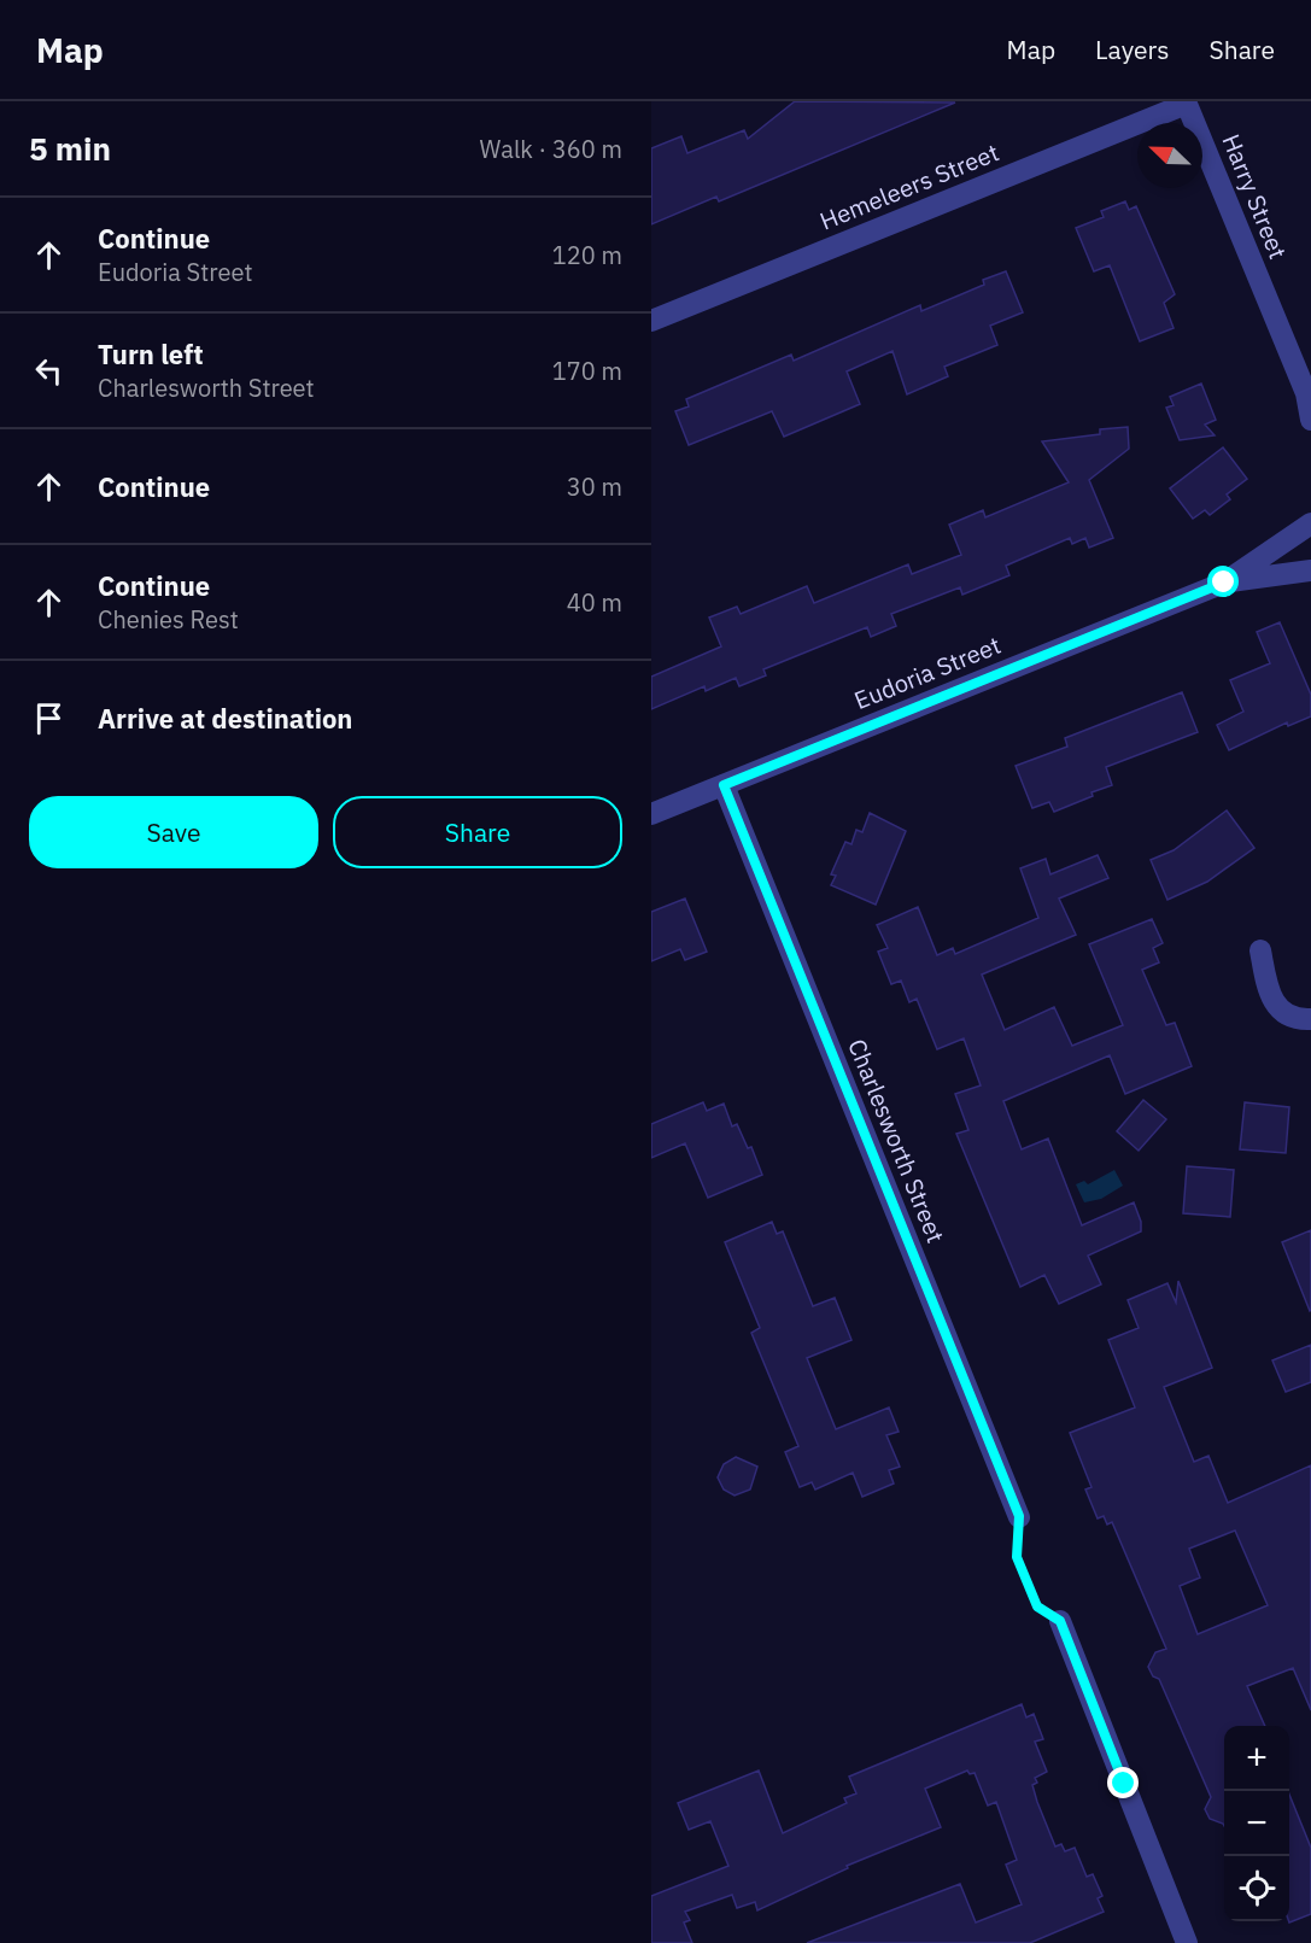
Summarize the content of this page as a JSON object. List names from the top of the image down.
{
  "streets": {
    "street": [
      "Hemeleers Street",
      "Harry Street",
      "Eudoria Street",
      "Charlesworth Street"
    ]
  },
  "crossings": [
    ["Hemeleers Street", "Harry Street"],
    ["Eudoria Street", "Charlesworth Street"]
  ],
  "north": "top left",
  "page": {
    "header": "Map",
    "nav": ["Map", "Layers", "Share"],
    "heading": ["5 min", "Walk · 360 m"],
    "list": [
      ["Continue", "Eudoria Street", "120 m"],
      ["Turn left", "Charlesworth Street", "170 m"],
      ["Continue", "30 m"],
      ["Continue", "Chenies Rest", "40 m"],
      "Arrive at destination"
    ],
    "buttons": ["Save", "Share"],
    "map_buttons": ["+", "−"]
  }
}
